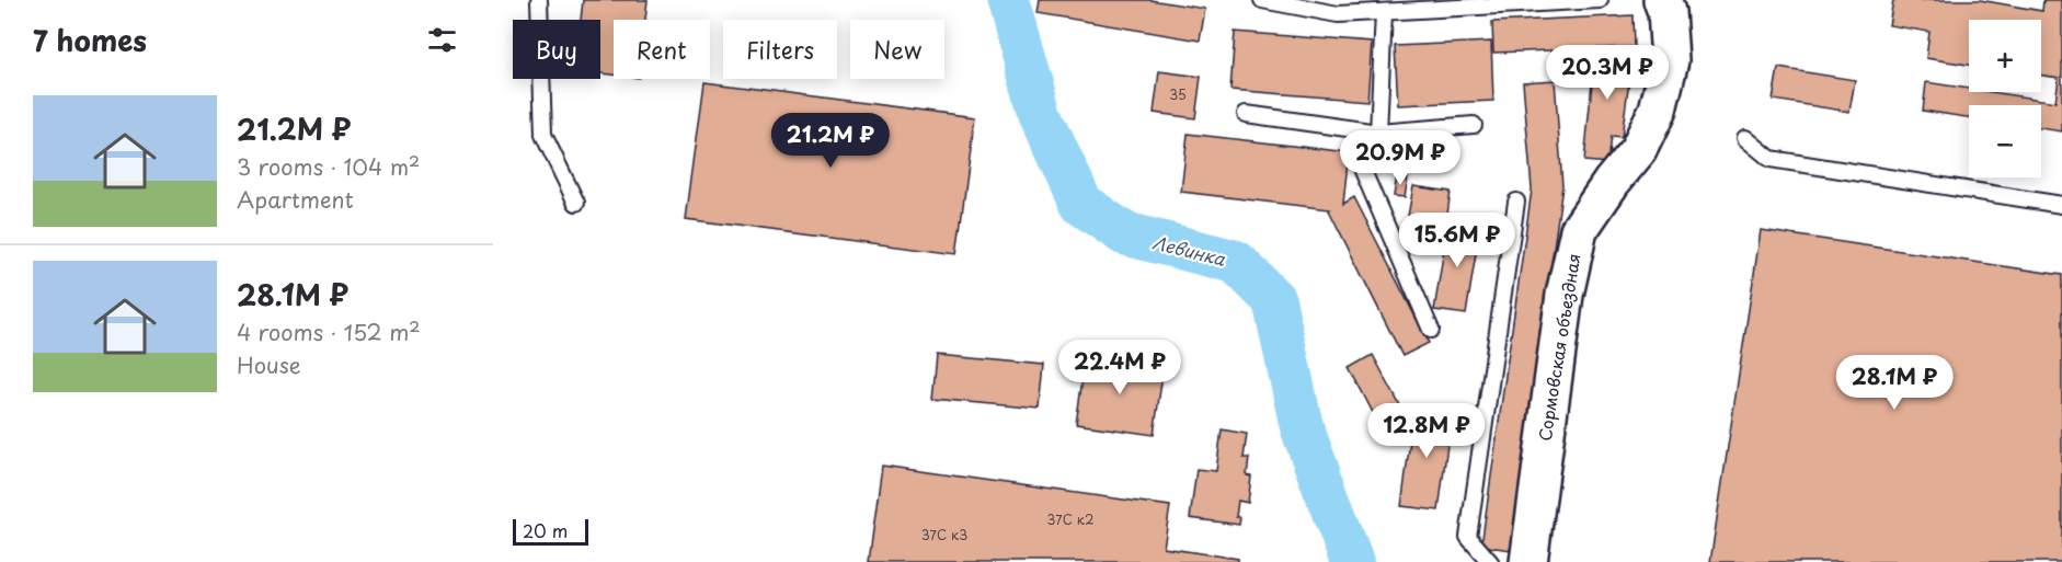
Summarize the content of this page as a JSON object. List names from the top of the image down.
{
  "streets": {
    "street": ["Сормовская объездная"]
  },
  "water": ["Левинка"],
  "house_numbers": ["35", "37С к2", "37С к3"],
  "scale_bar": "20 m",
  "page": {
    "heading": "7 homes",
    "map_buttons": ["+", "−"],
    "chip": [
      "Buy",
      "Rent",
      "Filters",
      "New"
    ],
    "price": [
      "20.3M ₽",
      "21.2M ₽",
      "20.9M ₽",
      "15.6M ₽",
      "22.4M ₽",
      "28.1M ₽",
      "12.8M ₽"
    ],
    "list": [
      {
        "name": "21.2M ₽",
        "note": "3 rooms · 104 m² · Apartment"
      },
      {
        "name": "28.1M ₽",
        "note": "4 rooms · 152 m² · House"
      }
    ],
    "scale": "20 m"
  }
}
